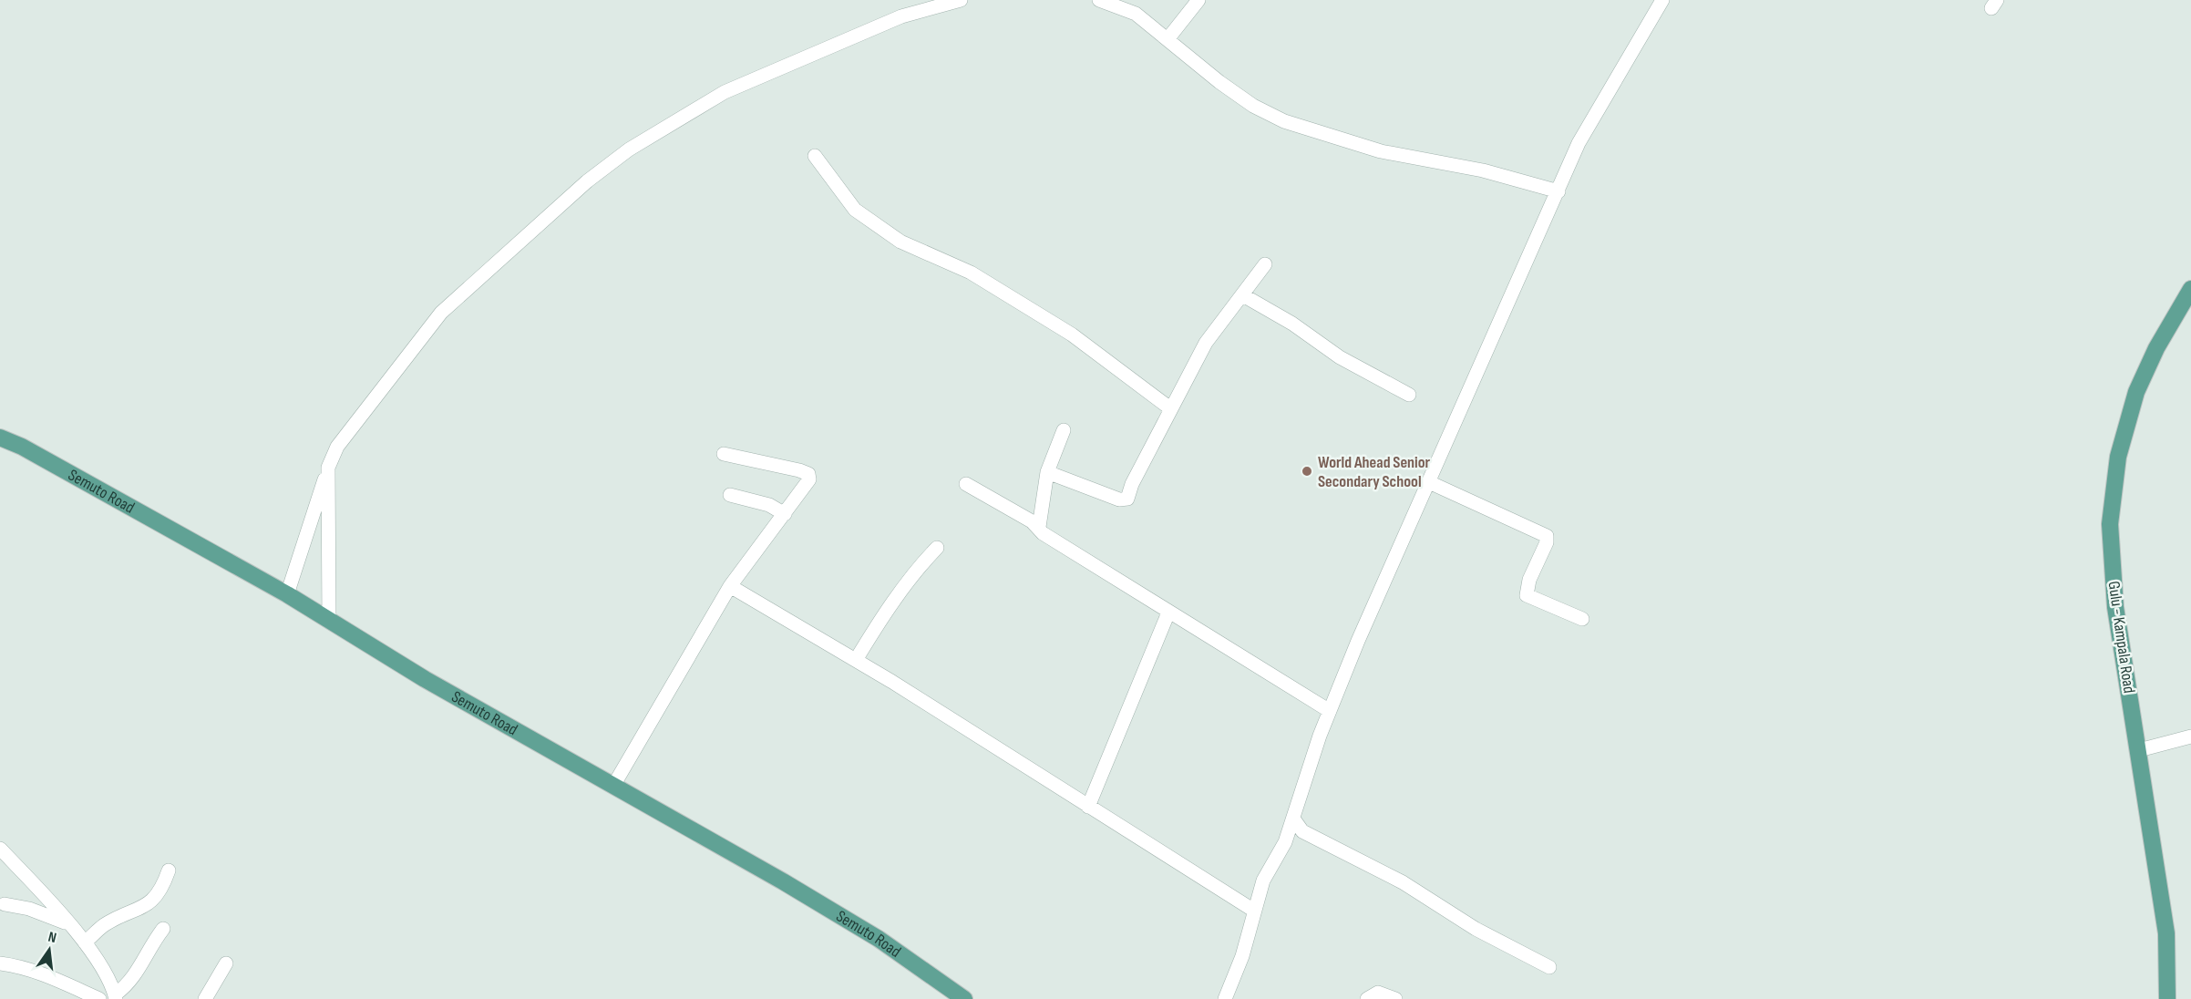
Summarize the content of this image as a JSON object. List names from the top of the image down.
{
  "streets": {
    "main road": ["Semuto Road", "Gulu - Kampala Road"]
  },
  "places": ["World Ahead Senior Secondary School"],
  "north": "top"
}
